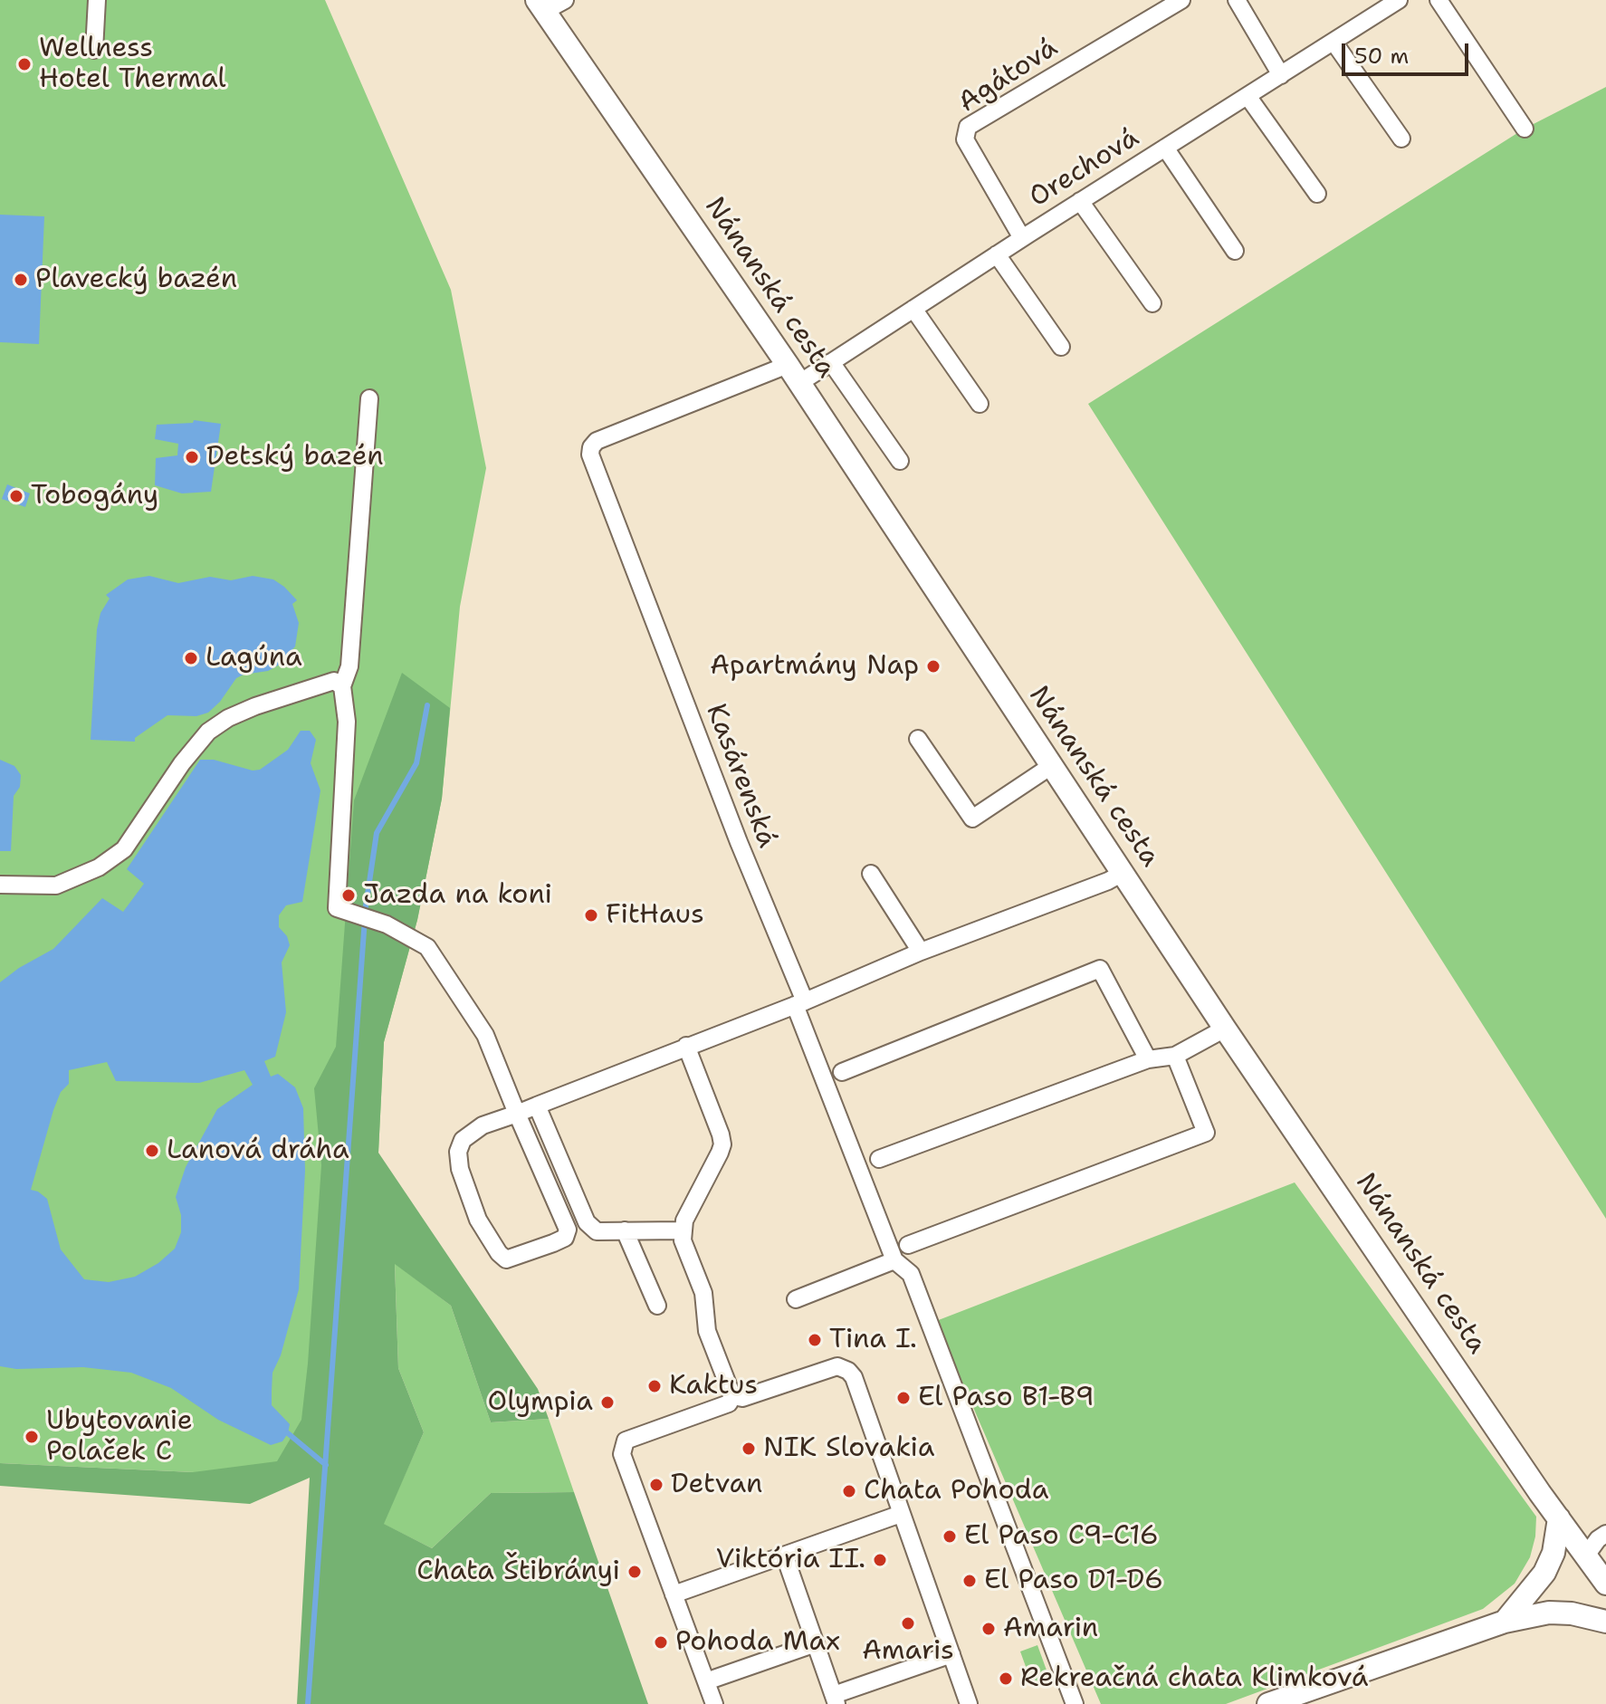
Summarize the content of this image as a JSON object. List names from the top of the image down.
{
  "streets": {
    "main road": ["Nánanská cesta"],
    "street": ["Agátová", "Orechová", "Kasárenská"]
  },
  "crossings": [
    ["Agátová", "Orechová"],
    ["Orechová", "Nánanská cesta"],
    ["Orechová", "Kasárenská"],
    ["Nánanská cesta", "Kasárenská"]
  ],
  "places": [
    "Wellness Hotel Thermal",
    "Plavecký bazén",
    "Detský bazén",
    "Tobogány",
    "Lagúna",
    "Apartmány Nap",
    "Jazda na koni",
    "FitHaus",
    "Lanová dráha",
    "Tina I.",
    "Kaktus",
    "El Paso B1-B9",
    "Olympia",
    "Ubytovanie Polaček C",
    "NIK Slovakia",
    "Detvan",
    "Chata Pohoda",
    "El Paso C9-C16",
    "Viktória II.",
    "Chata Štibrányi",
    "El Paso D1-D6",
    "Amaris",
    "Amarin",
    "Pohoda Max",
    "Rekreačná chata Klimková"
  ],
  "scale_bar": "50 m"
}
